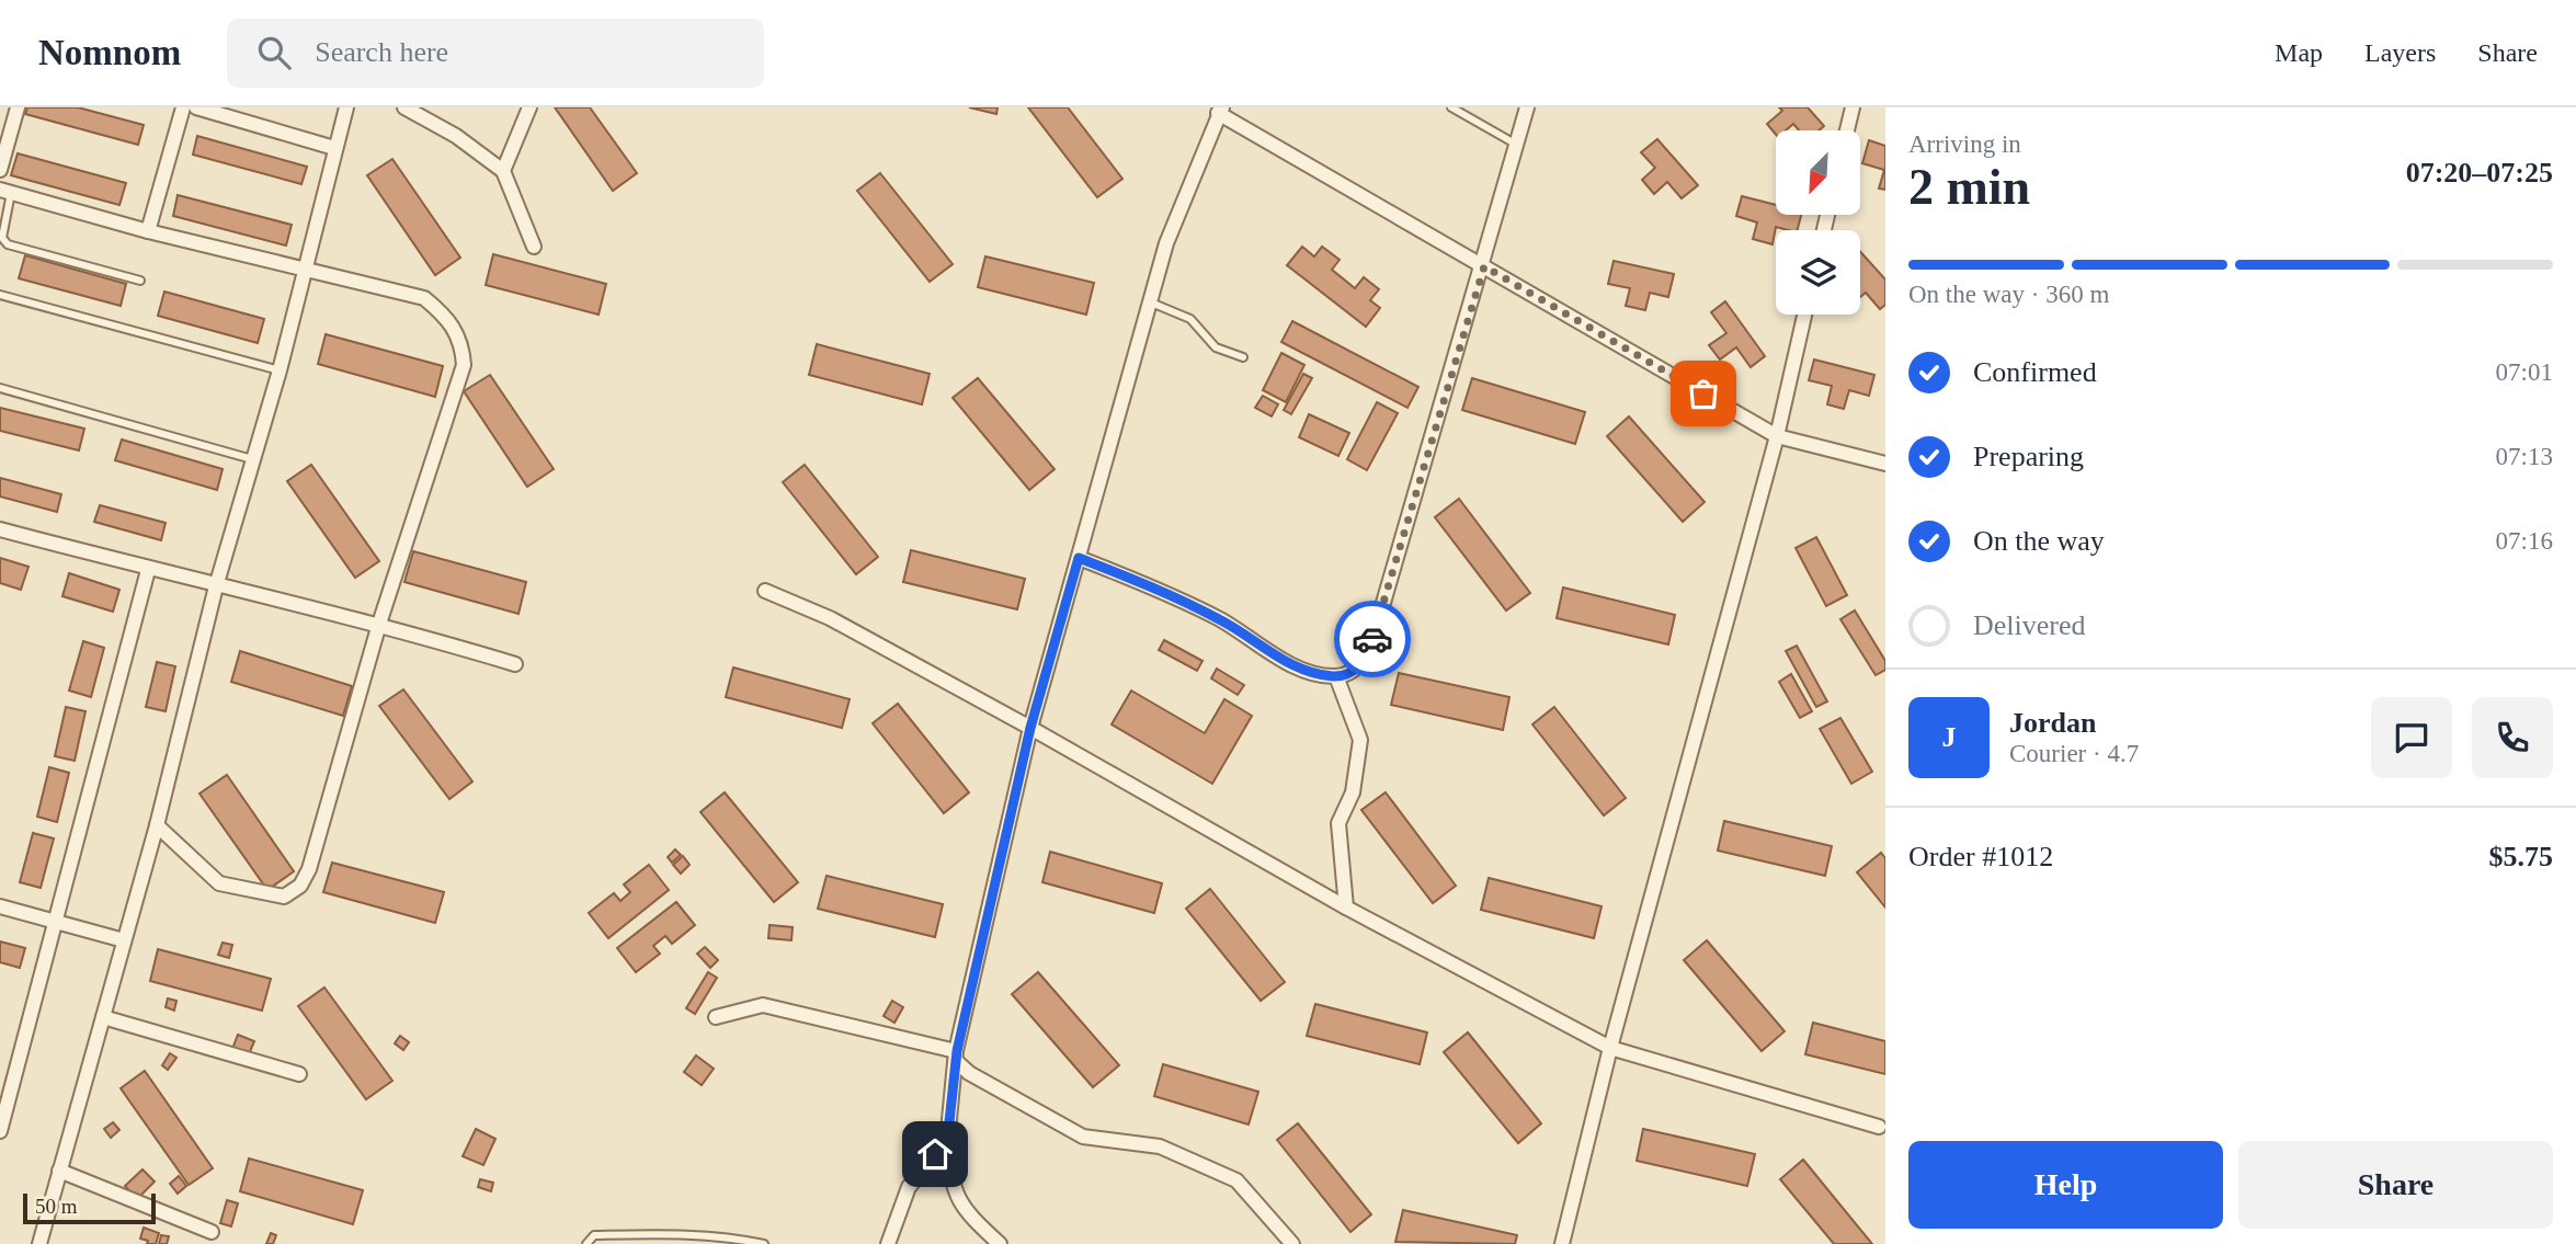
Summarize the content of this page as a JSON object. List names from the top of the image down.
{
  "scale_bar": "50 m",
  "north": "bottom left",
  "page": {
    "header": "Nomnom",
    "search": "Search here",
    "nav": ["Map", "Layers", "Share"],
    "heading": ["2 min", "Arriving in", "07:20–07:25"],
    "panel": [
      "Jordan",
      "Courier · 4.7",
      "Order #1012",
      "$5.75"
    ],
    "bar": "On the way · 360 m",
    "list": [
      ["Confirmed", "07:01"],
      ["Preparing", "07:13"],
      ["On the way", "07:16"],
      "Delivered"
    ],
    "round": "J",
    "buttons": ["Help", "Share"],
    "scale": "50 m"
  }
}
